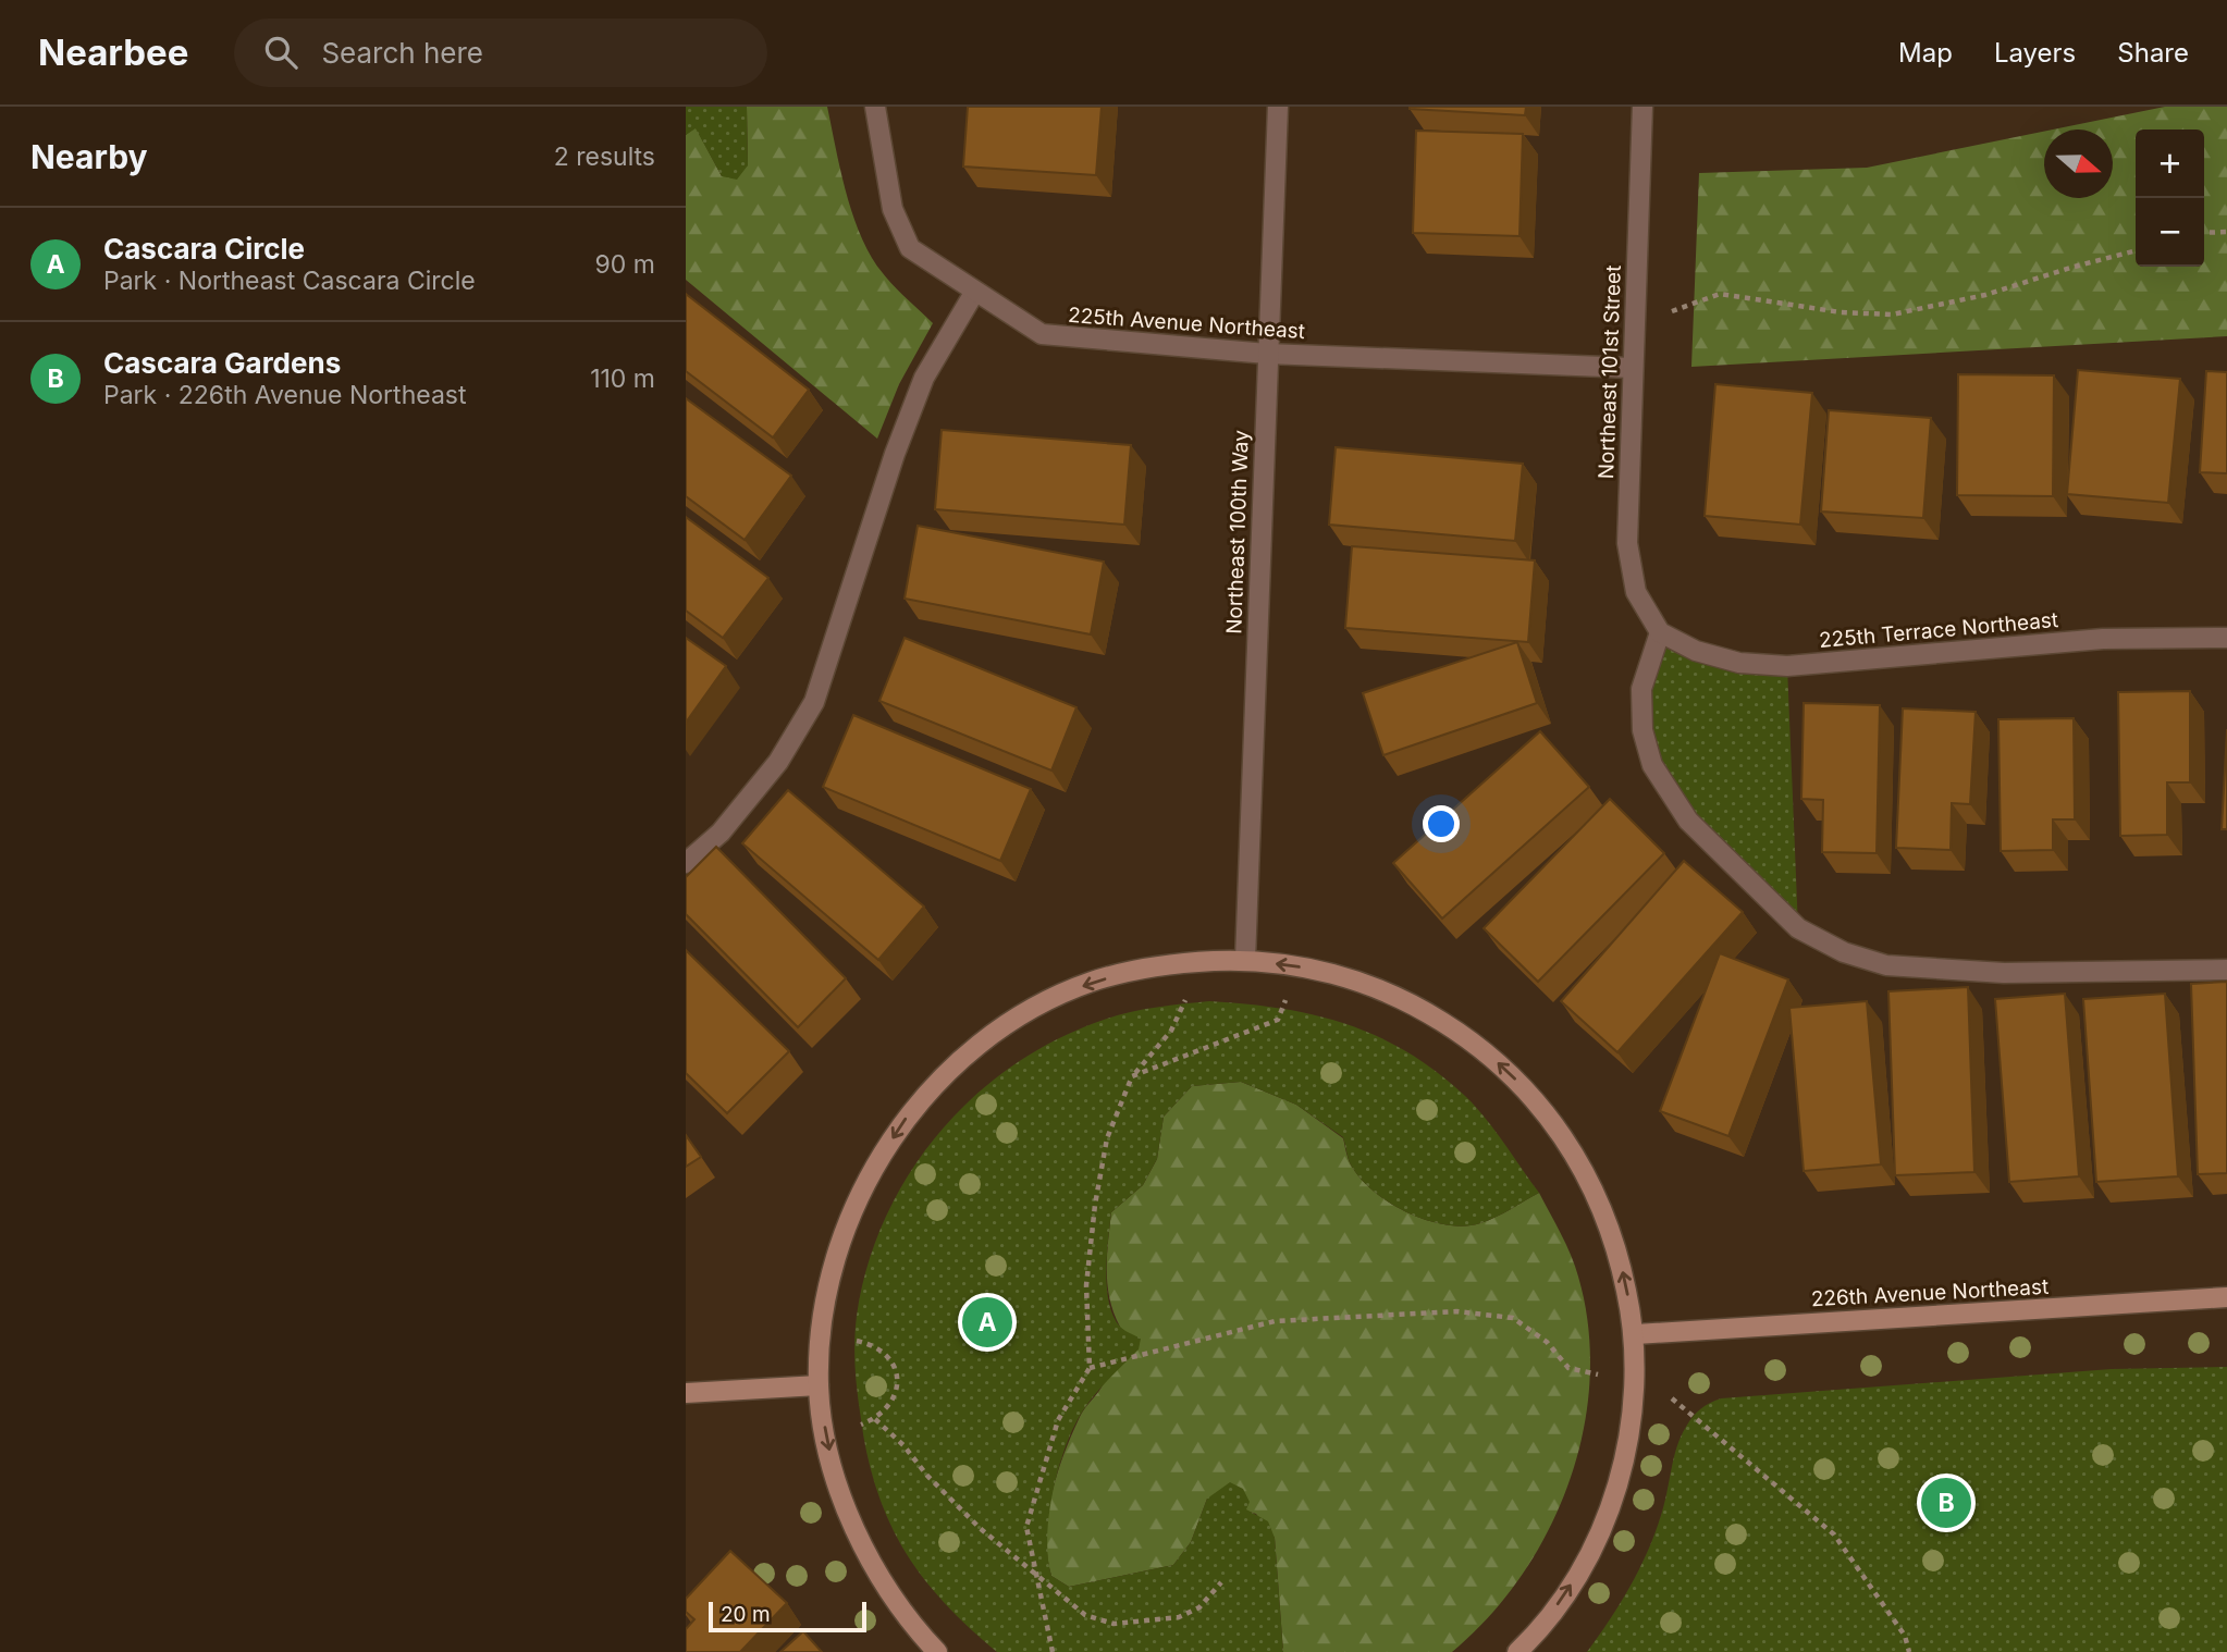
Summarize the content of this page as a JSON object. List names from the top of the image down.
{
  "streets": {
    "street": [
      "225th Avenue Northeast",
      "Northeast 101st Street",
      "Northeast 100th Way",
      "225th Terrace Northeast",
      "226th Avenue Northeast"
    ]
  },
  "crossings": [
    ["225th Avenue Northeast", "Northeast 101st Street"],
    ["225th Avenue Northeast", "Northeast 100th Way"],
    ["Northeast 101st Street", "225th Terrace Northeast"]
  ],
  "scale_bar": "20 m",
  "north": "right",
  "page": {
    "header": "Nearbee",
    "search": "Search here",
    "nav": ["Map", "Layers", "Share"],
    "heading": ["Nearby", "2 results"],
    "map_buttons": ["+", "−"],
    "list": [
      {
        "mark": "A",
        "name": "Cascara Circle",
        "note": "Park · Northeast Cascara Circle",
        "value": "90 m"
      },
      {
        "mark": "B",
        "name": "Cascara Gardens",
        "note": "Park · 226th Avenue Northeast",
        "value": "110 m"
      }
    ],
    "pins": ["A", "B"],
    "scale": "20 m"
  }
}
